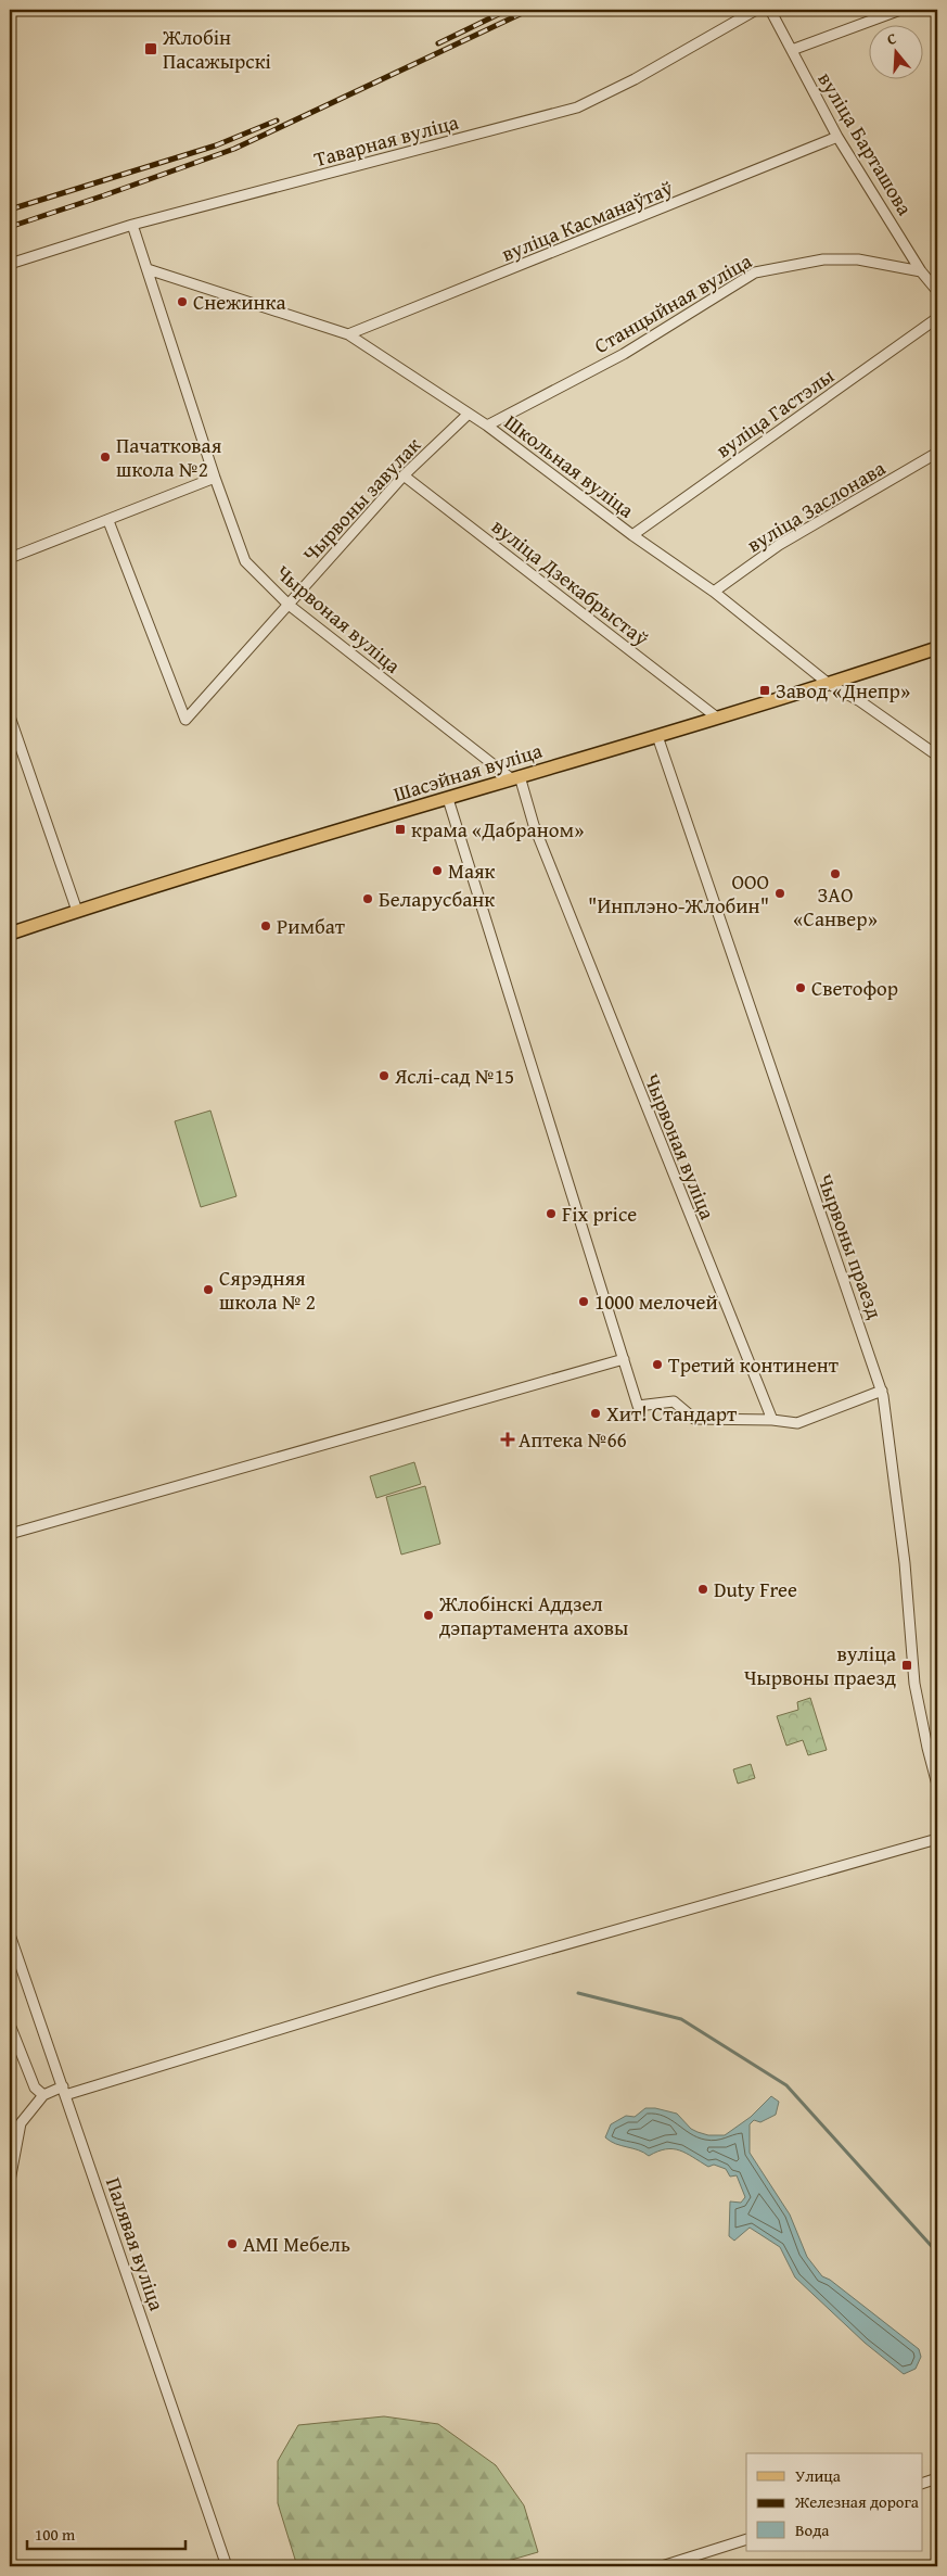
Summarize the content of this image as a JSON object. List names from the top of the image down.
{
  "streets": {
    "main road": ["Шасэйная вуліца"],
    "street": [
      "Таварная вуліца",
      "вуліца Барташова",
      "вуліца Касманаўтаў",
      "Станцыйная вуліца",
      "вуліца Гастэлы",
      "Школьная вуліца",
      "Чырвоны завулак",
      "вуліца Заслонава",
      "вуліца Дзекабрыстаў",
      "Чырвоная вуліца",
      "Чырвоны праезд",
      "Палявая вуліца"
    ]
  },
  "crossings": [
    ["Таварная вуліца", "Чырвоная вуліца"],
    ["вуліца Барташова", "вуліца Касманаўтаў"],
    ["вуліца Барташова", "Станцыйная вуліца"],
    ["вуліца Касманаўтаў", "Школьная вуліца"],
    ["Станцыйная вуліца", "Школьная вуліца"],
    ["вуліца Гастэлы", "Школьная вуліца"],
    ["Школьная вуліца", "Чырвоны завулак"],
    ["Школьная вуліца", "вуліца Заслонава"],
    ["Школьная вуліца", "Чырвоная вуліца"],
    ["Школьная вуліца", "Шасэйная вуліца"],
    ["Чырвоны завулак", "вуліца Дзекабрыстаў"],
    ["Чырвоны завулак", "Чырвоная вуліца"],
    ["вуліца Дзекабрыстаў", "Шасэйная вуліца"],
    ["Чырвоная вуліца", "Шасэйная вуліца"],
    ["Шасэйная вуліца", "Чырвоны праезд"]
  ],
  "places": {
    "transit": [
      "Жлобін Пасажырскі",
      "Завод «Днепр»",
      "крама «Дабраном»",
      "вуліца Чырвоны праезд"
    ],
    "other": [
      "Снежинка",
      "Пачатковая школа №2",
      "Маяк",
      "ЗАО «Санвер»",
      "ООО \"Инплэно-Жлобин\"",
      "Беларусбанк",
      "Римбат",
      "Светофор",
      "Яслі-сад №15",
      "Fix price",
      "Сярэдняя школа № 2",
      "1000 мелочей",
      "Третий континент",
      "Хит! Стандарт",
      "Duty Free",
      "Жлобінскі Аддзел дэпартамента аховы",
      "AMI Мебель"
    ],
    "health": ["Аптека №66"]
  },
  "legend": ["Улица", "Железная дорога", "Вода"],
  "scale_bar": "100 m",
  "north": "top"
}
